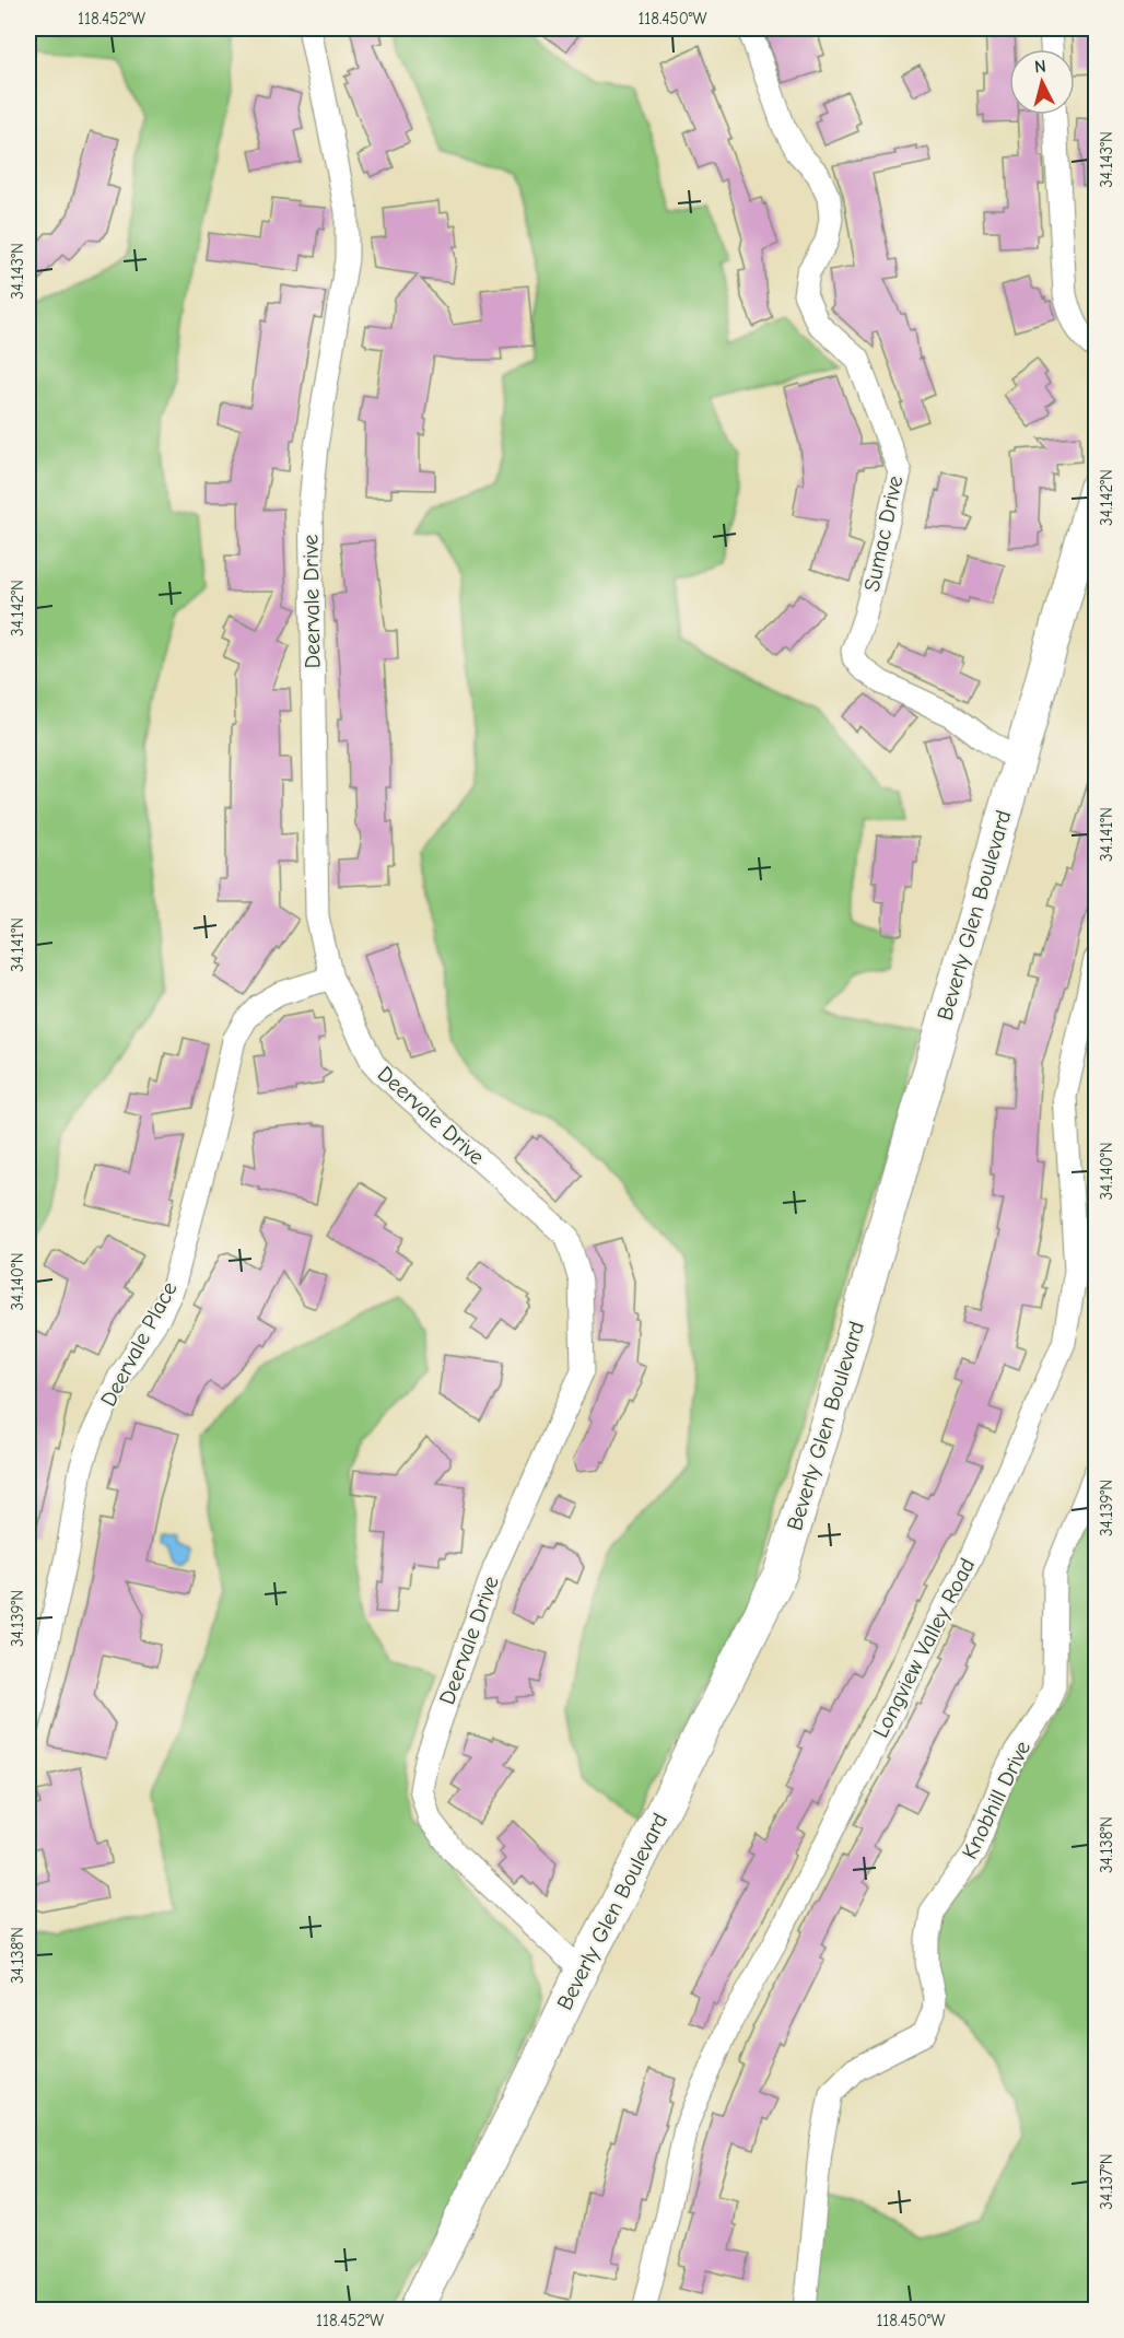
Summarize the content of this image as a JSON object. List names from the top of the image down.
{
  "streets": {
    "main road": ["Beverly Glen Boulevard"],
    "street": [
      "Sumac Drive",
      "Deervale Drive",
      "Deervale Place",
      "Longview Valley Road",
      "Knobhill Drive"
    ]
  },
  "crossings": [
    ["Sumac Drive", "Beverly Glen Boulevard"],
    ["Deervale Drive", "Beverly Glen Boulevard"],
    ["Deervale Drive", "Deervale Place"]
  ],
  "north": "top",
  "coordinates": [
    "118.452°W",
    "118.450°W",
    "34.143°N",
    "34.142°N",
    "34.141°N",
    "34.140°N",
    "34.139°N",
    "34.138°N",
    "34.137°N"
  ]
}
